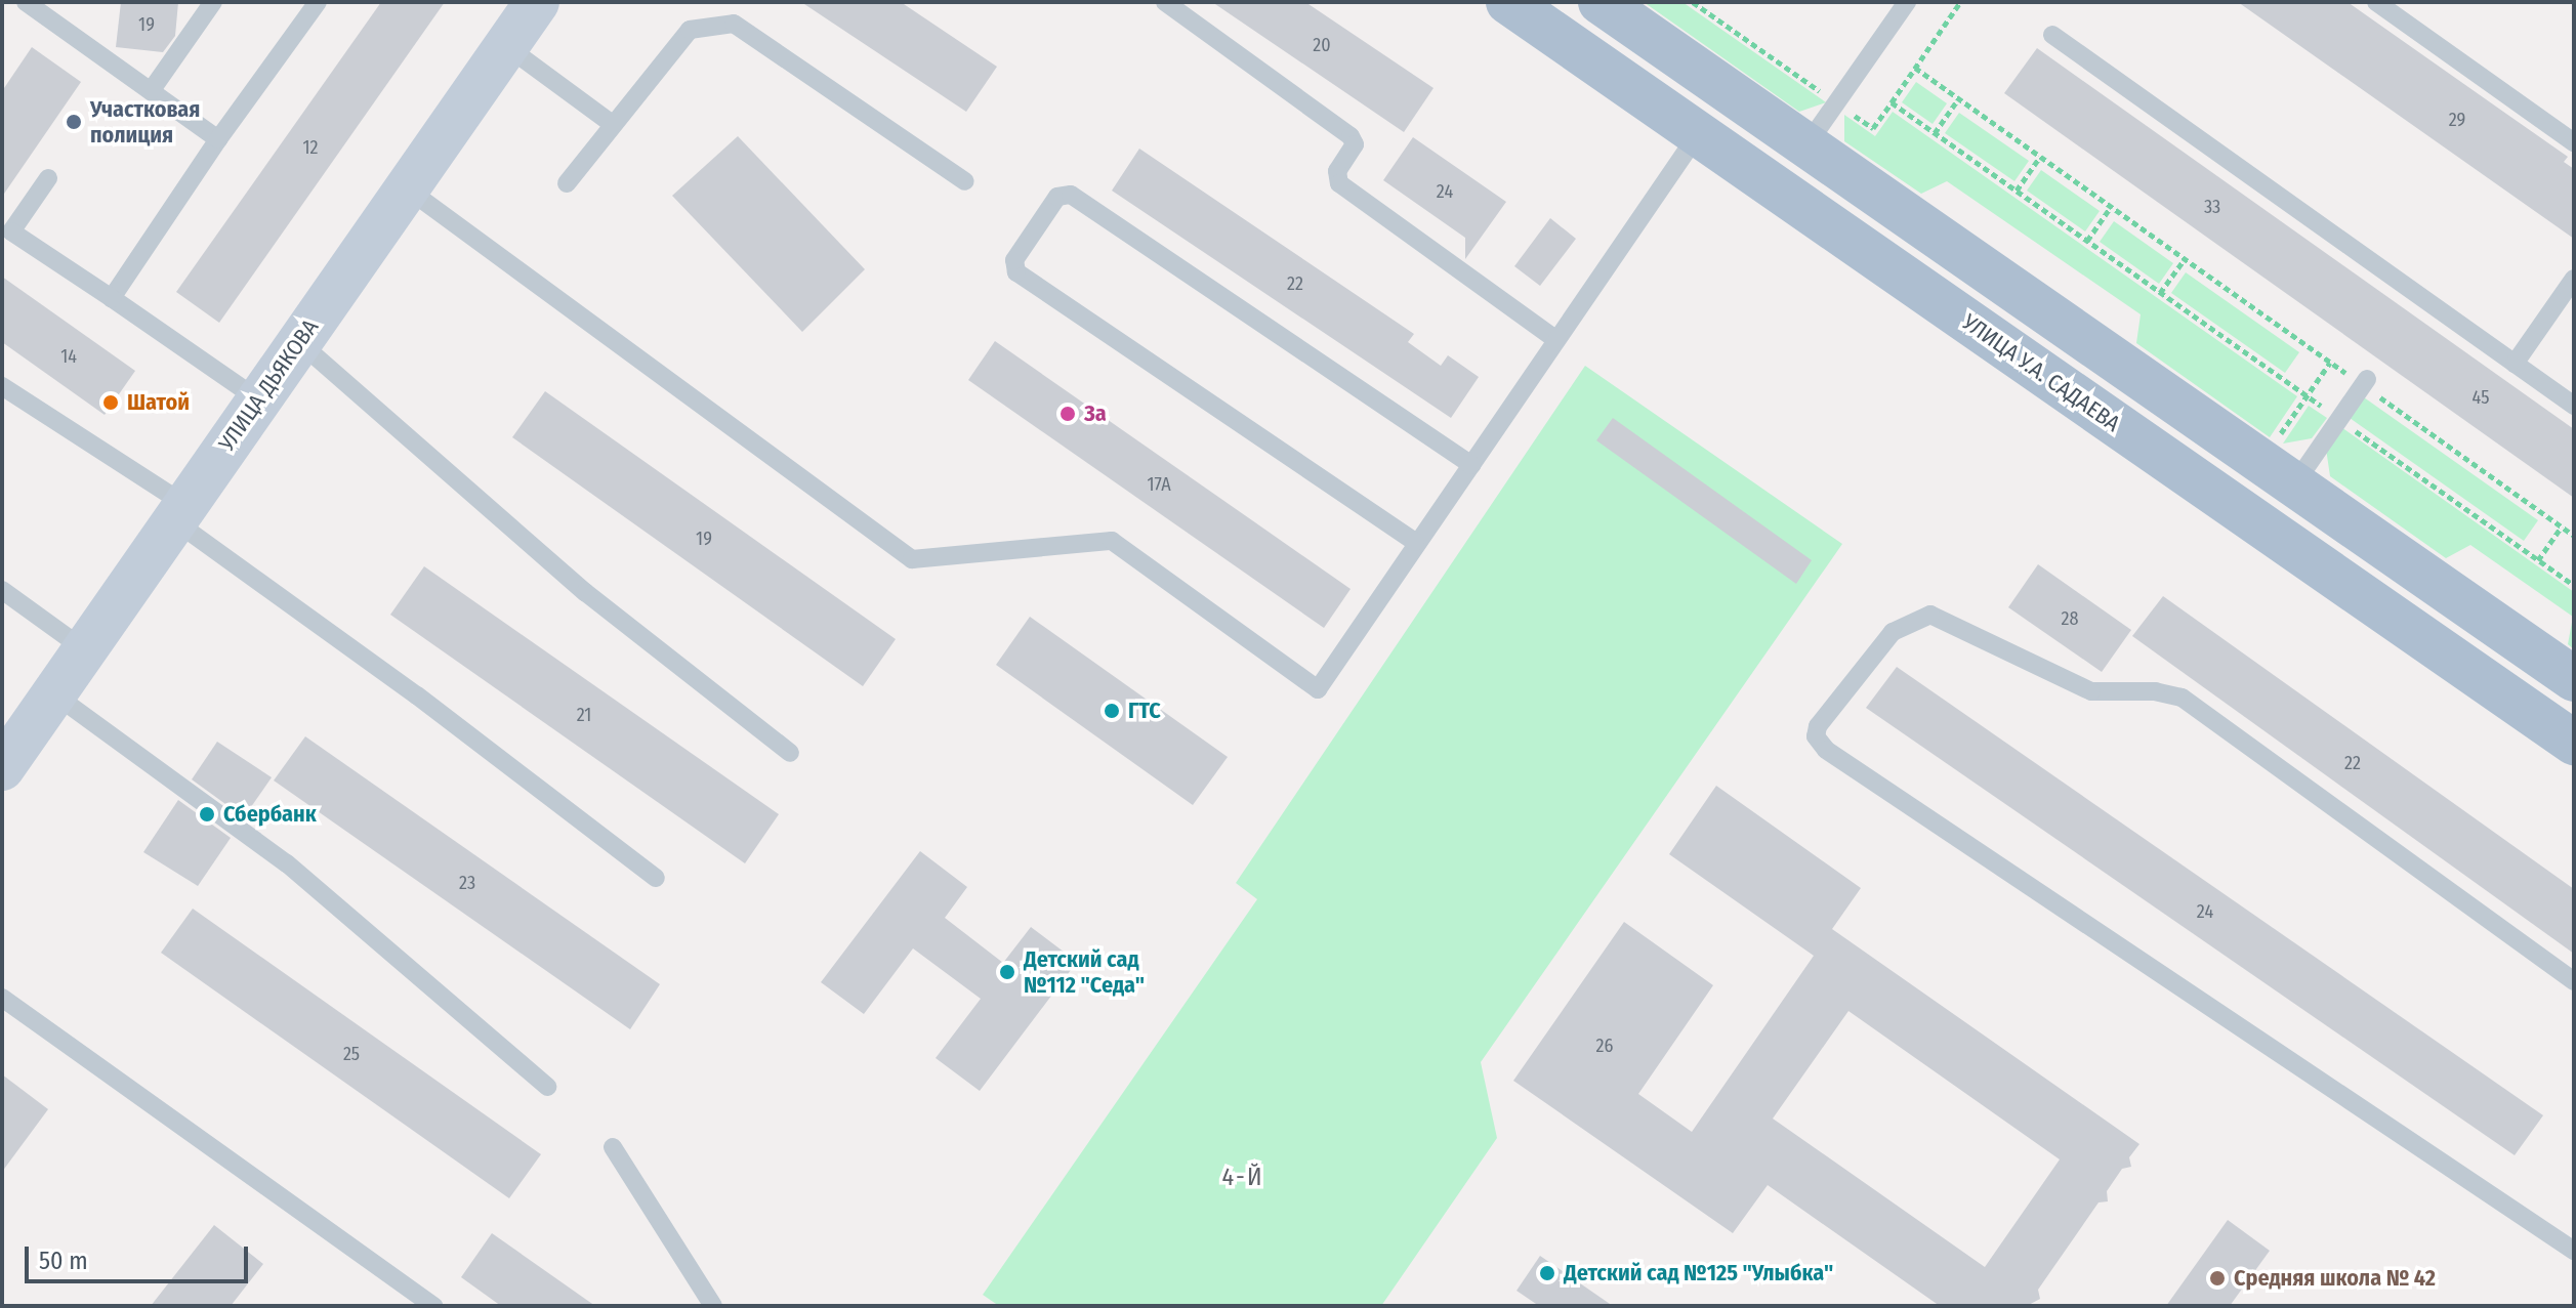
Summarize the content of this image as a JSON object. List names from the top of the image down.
{
  "streets": {
    "main road": ["УЛИЦА У.А. САДАЕВА"],
    "street": ["УЛИЦА ДЬЯКОВА"]
  },
  "districts": ["4-Й"],
  "places": [
    "Участковая полиция",
    "Шатой",
    "За",
    "ГТС",
    "Сбербанк",
    "Детский сад №112 \"Седа\"",
    "Детский сад №125 \"Улыбка\"",
    "Средняя школа № 42"
  ],
  "house_numbers": [
    "19",
    "20",
    "29",
    "12",
    "24",
    "33",
    "22",
    "14",
    "45",
    "17А",
    "19",
    "28",
    "21",
    "22",
    "23",
    "24",
    "26",
    "25"
  ],
  "scale_bar": "50 m"
}
